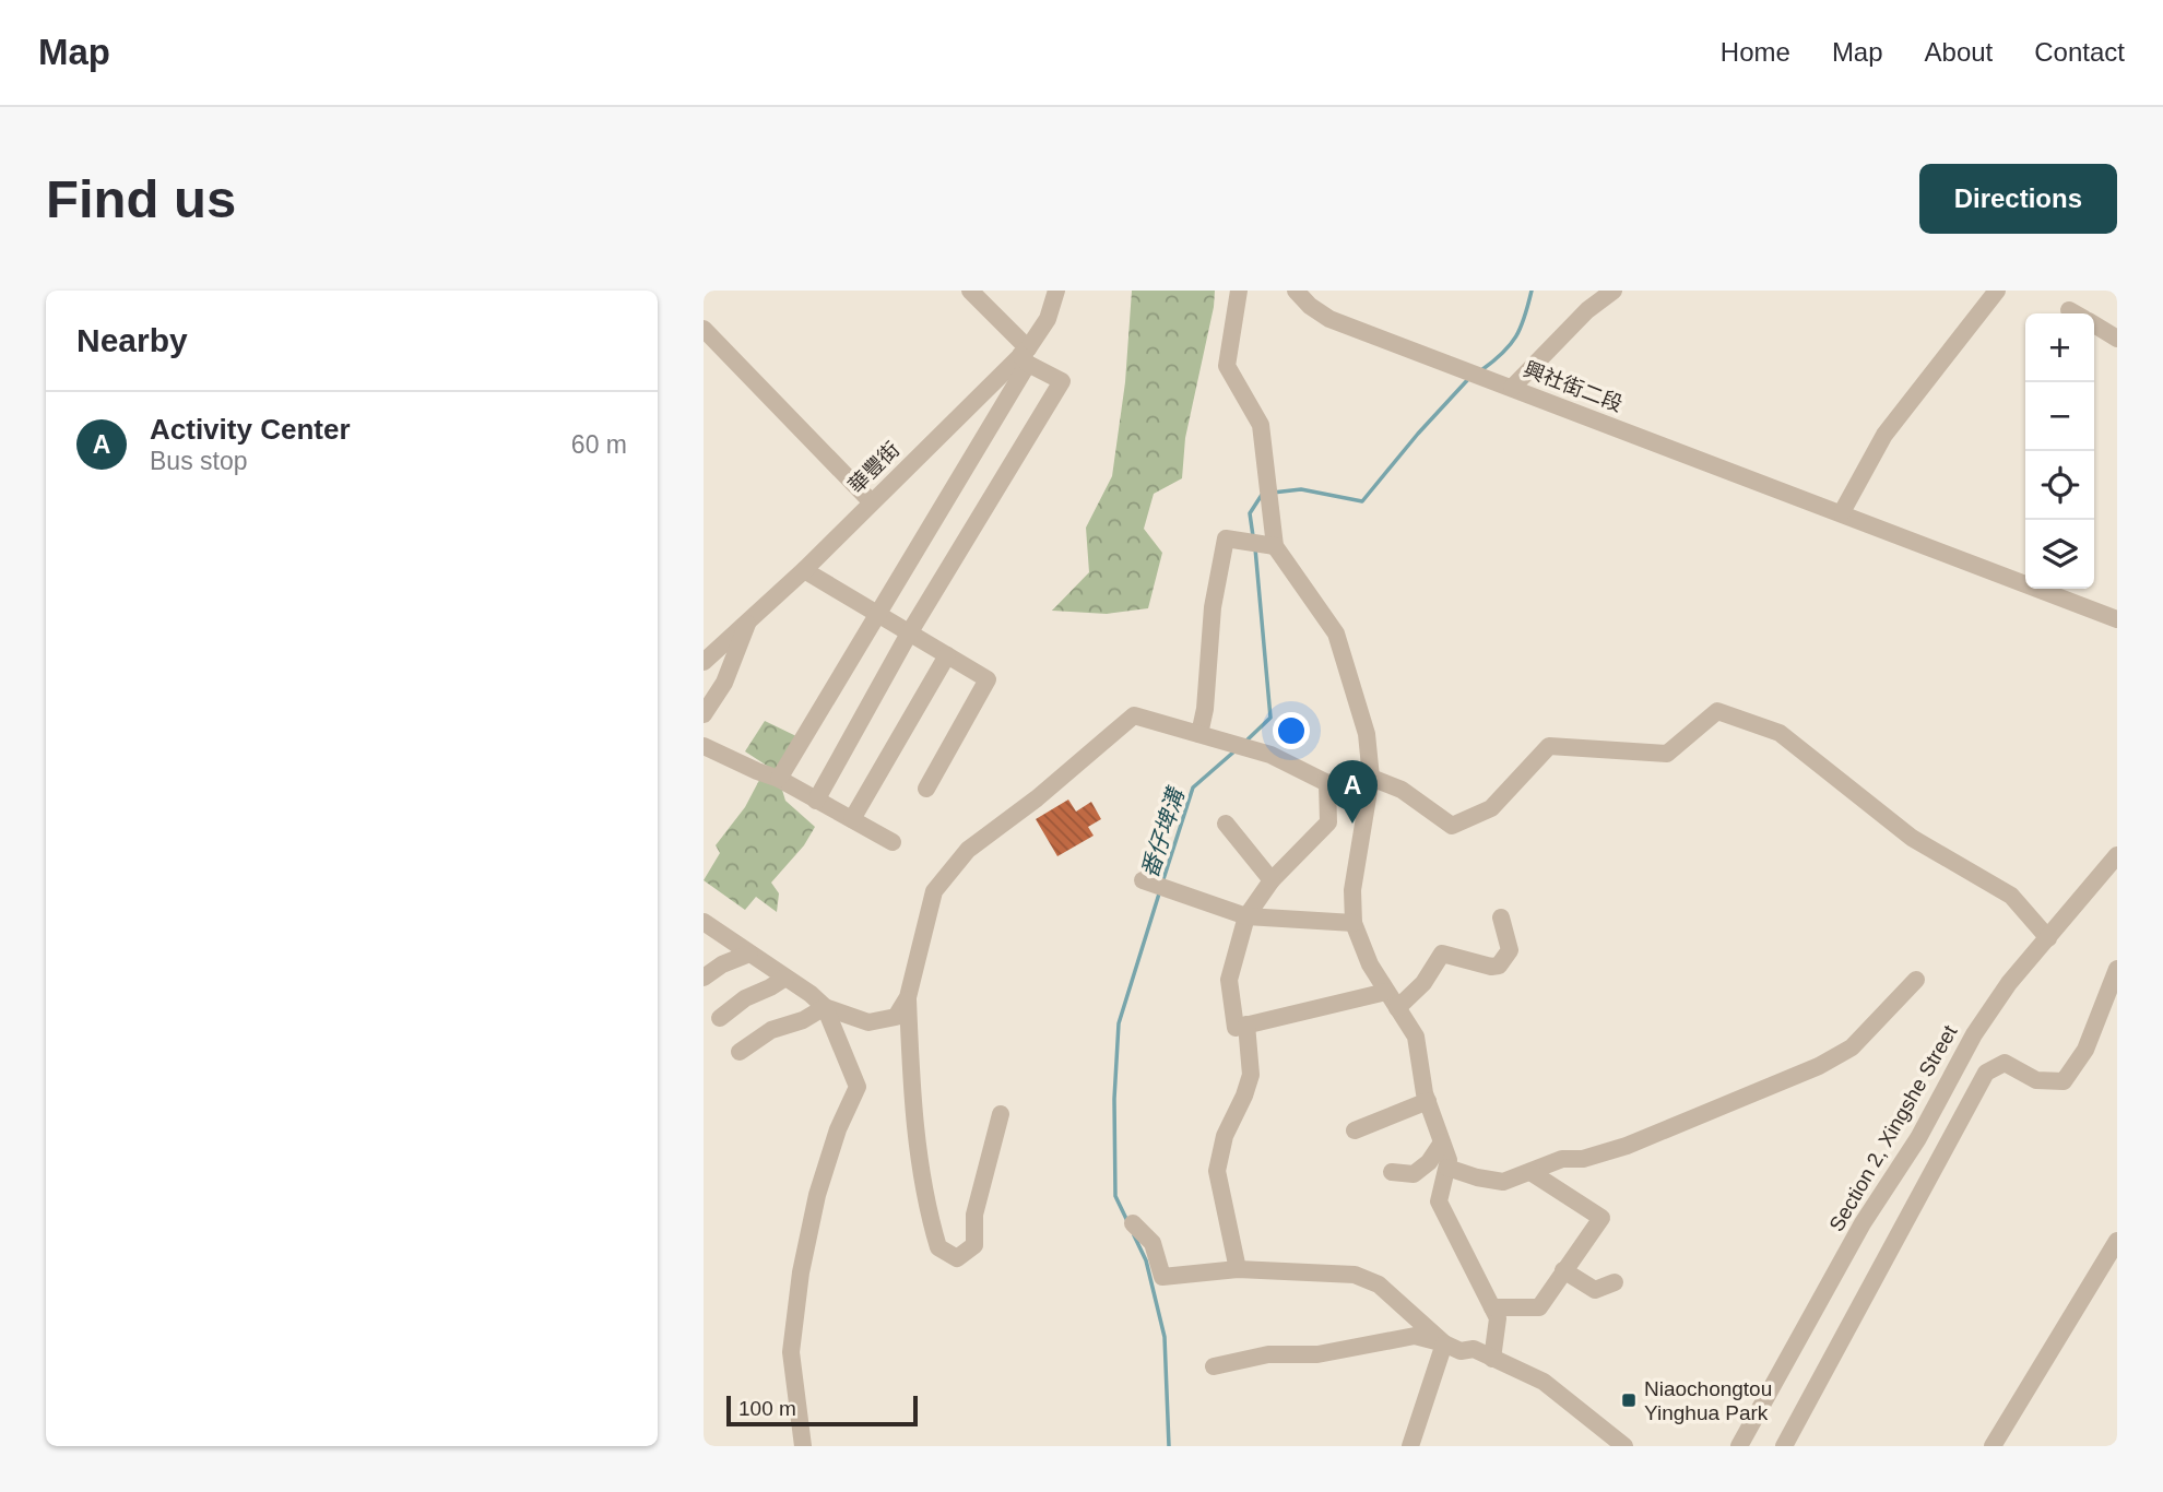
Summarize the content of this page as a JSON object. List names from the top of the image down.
{
  "streets": {
    "street": ["興社街二段", "華豐街", "Section 2, Xingshe Street"]
  },
  "water": ["番仔埤溝"],
  "places": {
    "transit": ["Niaochongtou Yinghua Park"]
  },
  "scale_bar": "100 m",
  "page": {
    "header": "Map",
    "nav": [
      "Home",
      "Map",
      "About",
      "Contact"
    ],
    "buttons": "Directions",
    "title": "Find us",
    "heading": "Nearby",
    "map_buttons": ["+", "−"],
    "list": [
      {
        "mark": "A",
        "name": "Activity Center",
        "note": "Bus stop",
        "value": "60 m"
      }
    ],
    "pins": "A",
    "scale": "100 m"
  }
}
